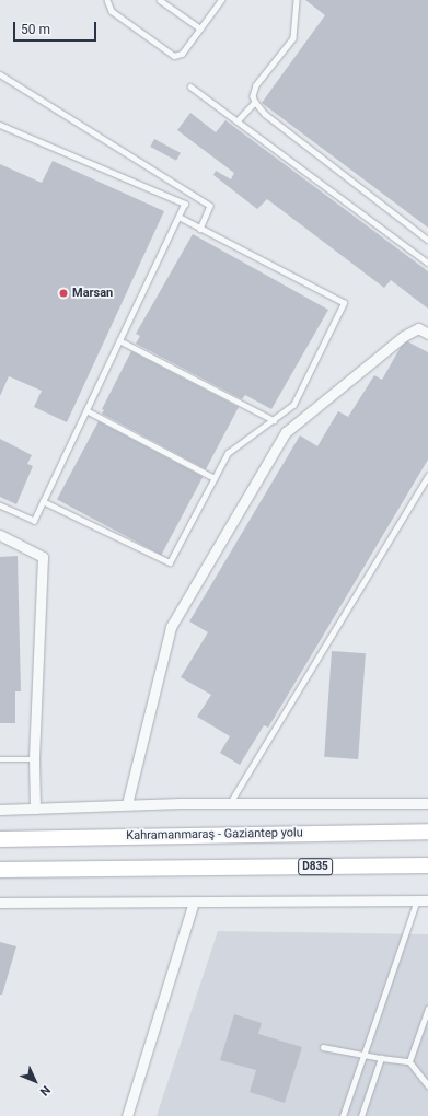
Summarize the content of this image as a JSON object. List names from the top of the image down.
{
  "streets": {
    "highway": ["Kahramanmaraş - Gaziantep yolu", "D835"]
  },
  "places": ["Marsan"],
  "scale_bar": "50 m",
  "north": "bottom right"
}
